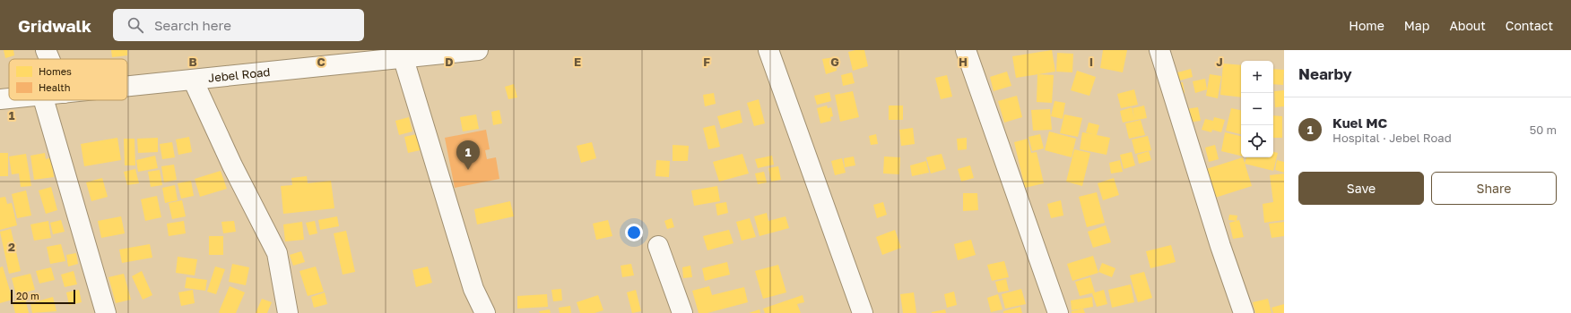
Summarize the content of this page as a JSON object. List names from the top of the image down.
{
  "streets": {
    "street": ["Jebel Road"]
  },
  "legend": ["Homes", "Health"],
  "scale_bar": "20 m",
  "page": {
    "header": "Gridwalk",
    "search": "Search here",
    "nav": [
      "Home",
      "Map",
      "About",
      "Contact"
    ],
    "heading": "Nearby",
    "map_buttons": ["+", "−"],
    "list": [
      {
        "mark": "1",
        "name": "Kuel MC",
        "note": "Hospital · Jebel Road",
        "value": "50 m"
      }
    ],
    "pins": "1",
    "buttons": ["Save", "Share"],
    "scale": "20 m"
  },
  "grid": {
    "columns": [
      "B",
      "C",
      "D",
      "E",
      "F",
      "G",
      "H",
      "I",
      "J"
    ],
    "rows": ["1", "2"]
  }
}
